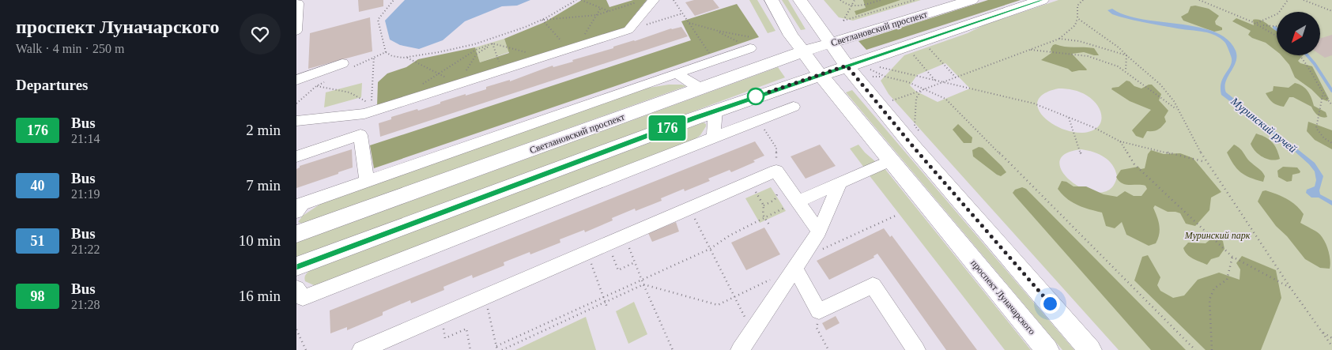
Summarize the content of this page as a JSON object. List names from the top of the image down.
{
  "streets": {
    "main road": ["Светлановский проспект", "проспект Луначарского"]
  },
  "crossings": [
    ["Светлановский проспект", "проспект Луначарского"]
  ],
  "water": ["Муринский ручей"],
  "parks": ["Муринский парк"],
  "lines": ["bus line 176"],
  "north": "bottom left",
  "page": {
    "heading": [
      ["проспект Луначарского", "Walk · 4 min · 250 m"],
      "Departures"
    ],
    "on_map": "176",
    "list": [
      {
        "mark": "176",
        "name": "Bus",
        "note": "21:14",
        "value": "2 min"
      },
      {
        "mark": "40",
        "name": "Bus",
        "note": "21:19",
        "value": "7 min"
      },
      {
        "mark": "51",
        "name": "Bus",
        "note": "21:22",
        "value": "10 min"
      },
      {
        "mark": "98",
        "name": "Bus",
        "note": "21:28",
        "value": "16 min"
      }
    ]
  }
}
